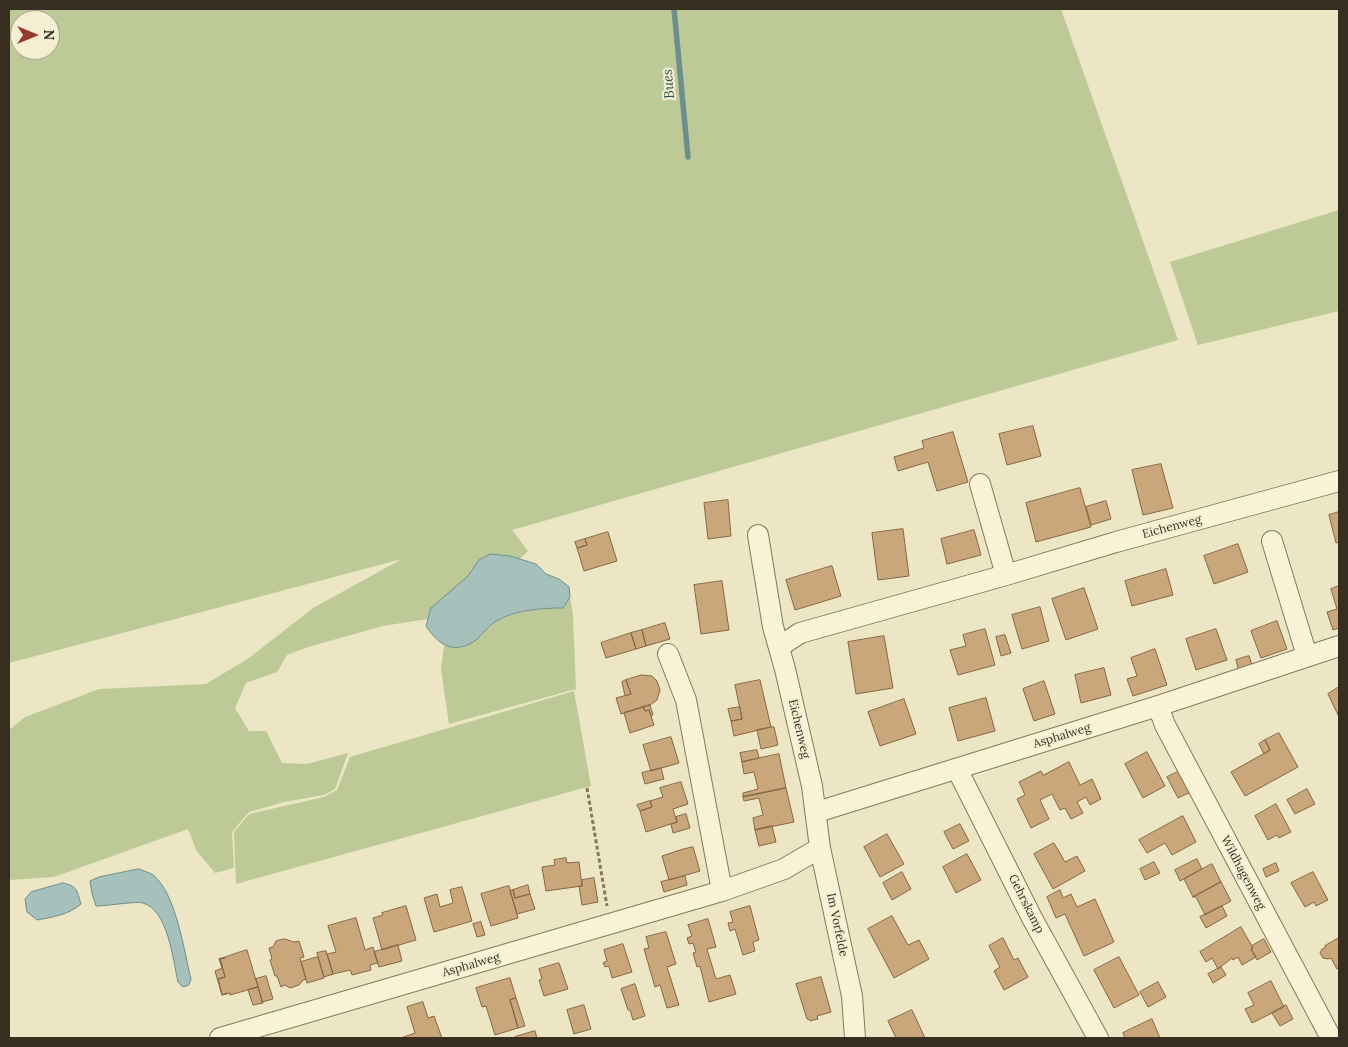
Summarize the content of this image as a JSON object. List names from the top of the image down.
{
  "streets": {
    "street": [
      "Eichenweg",
      "Asphalweg",
      "Wildhagenweg",
      "Gehrskamp",
      "Im Vorfelde"
    ]
  },
  "crossings": [
    ["Eichenweg", "Asphalweg"],
    ["Eichenweg", "Im Vorfelde"],
    ["Asphalweg", "Wildhagenweg"],
    ["Asphalweg", "Gehrskamp"],
    ["Asphalweg", "Im Vorfelde"]
  ],
  "water": ["Bues"],
  "north": "right"
}
